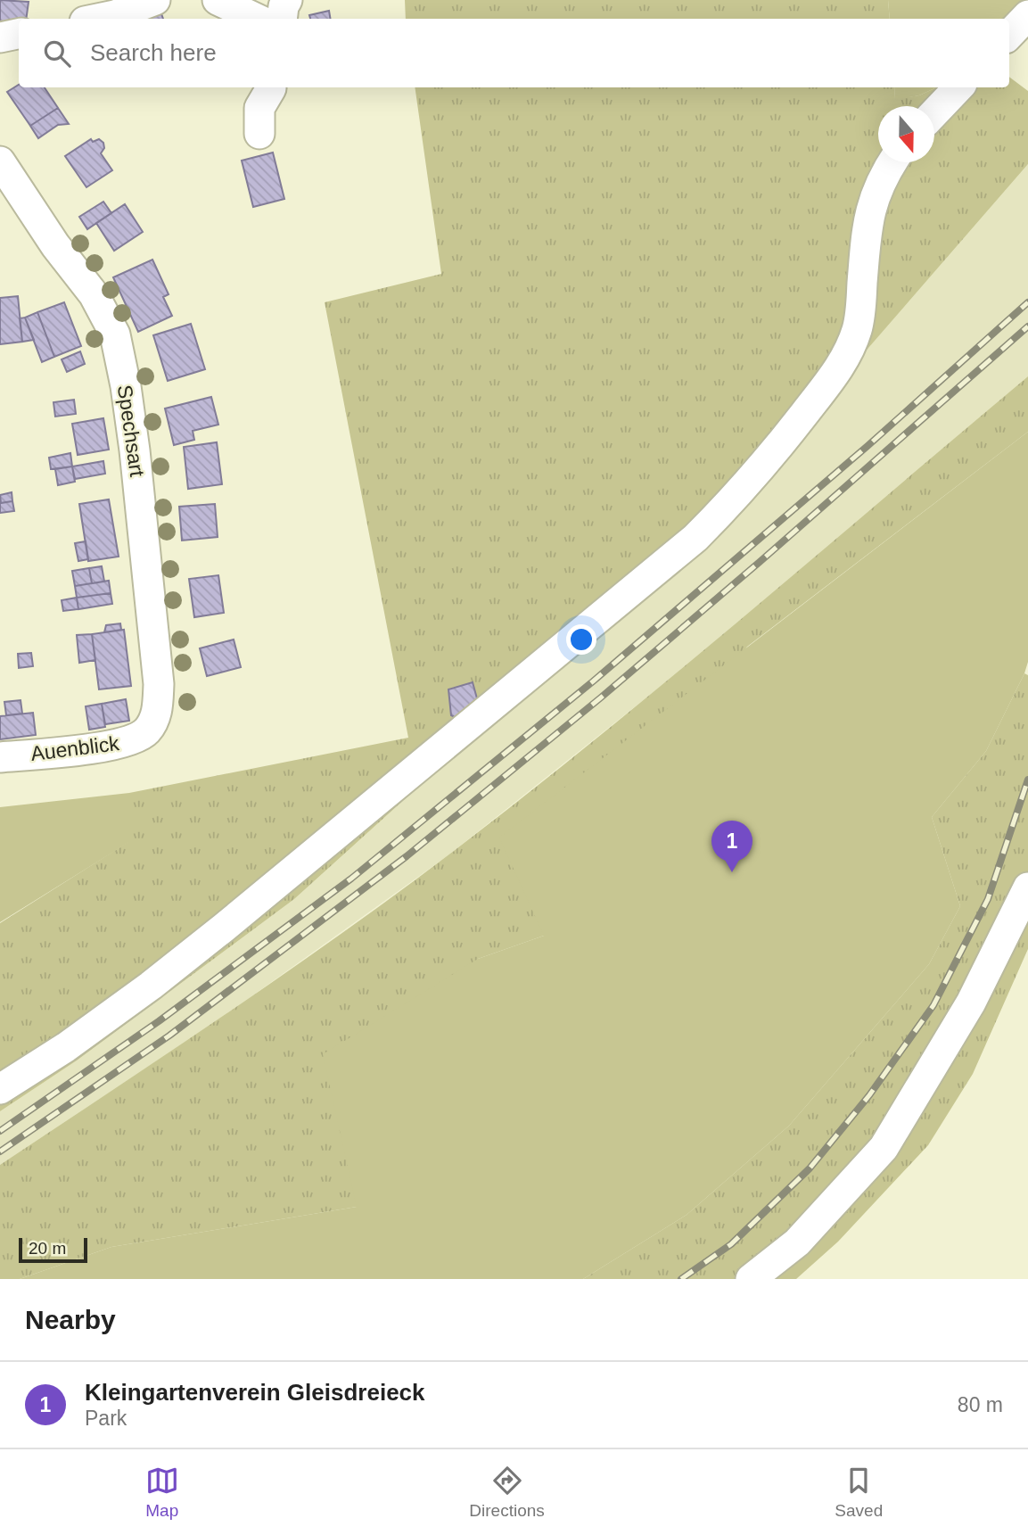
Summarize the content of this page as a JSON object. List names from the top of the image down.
{
  "streets": {
    "street": ["Spechsart", "Auenblick"]
  },
  "crossings": [
    ["Spechsart", "Auenblick"]
  ],
  "scale_bar": "20 m",
  "north": "bottom",
  "page": {
    "search": "Search here",
    "pins": "1",
    "scale": "20 m",
    "heading": "Nearby",
    "list": [
      {
        "mark": "1",
        "name": "Kleingartenverein Gleisdreieck",
        "note": "Park",
        "value": "80 m"
      }
    ],
    "nav": ["Map", "Directions", "Saved"]
  }
}
